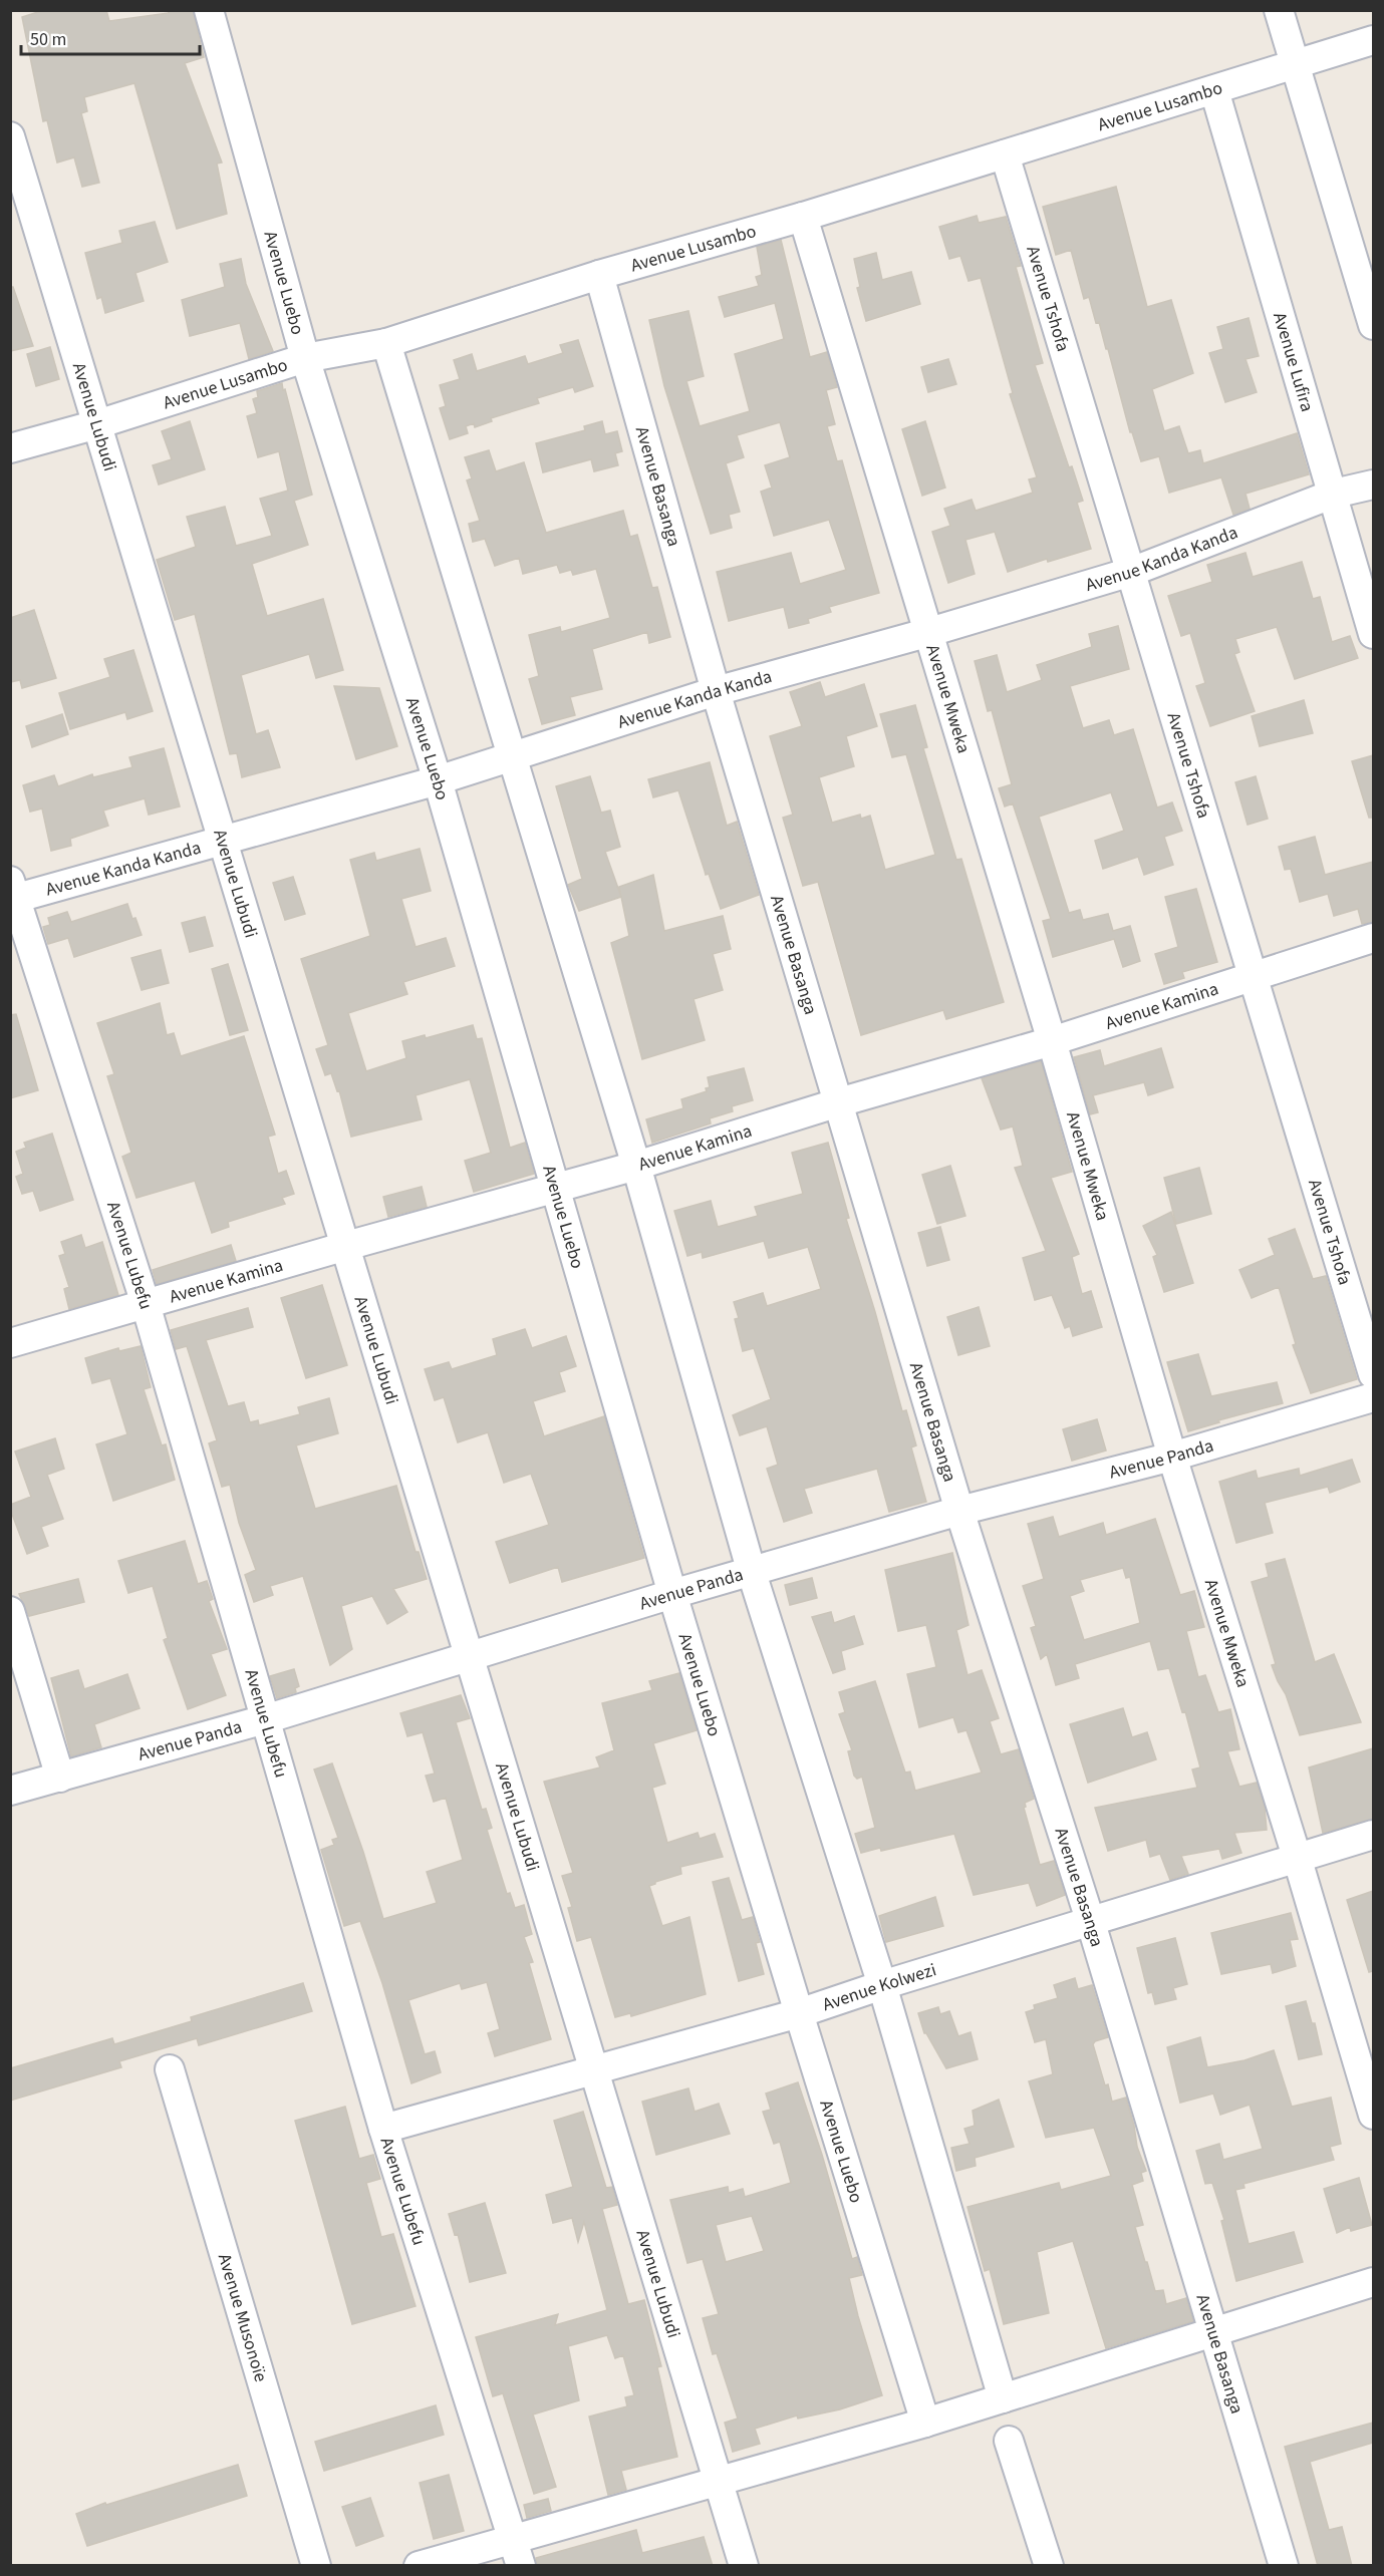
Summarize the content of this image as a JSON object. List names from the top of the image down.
{
  "streets": {
    "street": [
      "Avenue Lusambo",
      "Avenue Luebo",
      "Avenue Tshofa",
      "Avenue Lufira",
      "Avenue Lubudi",
      "Avenue Basanga",
      "Avenue Kanda Kanda",
      "Avenue Mweka",
      "Avenue Kamina",
      "Avenue Lubefu",
      "Avenue Panda",
      "Avenue Kolwezi",
      "Avenue Musonoïe"
    ]
  },
  "crossings": [
    ["Avenue Lusambo", "Avenue Luebo"],
    ["Avenue Lusambo", "Avenue Tshofa"],
    ["Avenue Lusambo", "Avenue Lufira"],
    ["Avenue Lusambo", "Avenue Lubudi"],
    ["Avenue Lusambo", "Avenue Basanga"],
    ["Avenue Lusambo", "Avenue Mweka"],
    ["Avenue Luebo", "Avenue Kanda Kanda"],
    ["Avenue Luebo", "Avenue Kamina"],
    ["Avenue Luebo", "Avenue Panda"],
    ["Avenue Luebo", "Avenue Kolwezi"],
    ["Avenue Tshofa", "Avenue Kanda Kanda"],
    ["Avenue Tshofa", "Avenue Kamina"],
    ["Avenue Lufira", "Avenue Kanda Kanda"],
    ["Avenue Lubudi", "Avenue Kanda Kanda"],
    ["Avenue Lubudi", "Avenue Kamina"],
    ["Avenue Lubudi", "Avenue Panda"],
    ["Avenue Lubudi", "Avenue Kolwezi"],
    ["Avenue Basanga", "Avenue Kanda Kanda"],
    ["Avenue Basanga", "Avenue Kamina"],
    ["Avenue Basanga", "Avenue Panda"],
    ["Avenue Basanga", "Avenue Kolwezi"],
    ["Avenue Kanda Kanda", "Avenue Mweka"],
    ["Avenue Kanda Kanda", "Avenue Lubefu"],
    ["Avenue Mweka", "Avenue Kamina"],
    ["Avenue Mweka", "Avenue Panda"],
    ["Avenue Mweka", "Avenue Kolwezi"],
    ["Avenue Kamina", "Avenue Lubefu"],
    ["Avenue Lubefu", "Avenue Panda"],
    ["Avenue Lubefu", "Avenue Kolwezi"]
  ],
  "scale_bar": "50 m"
}
